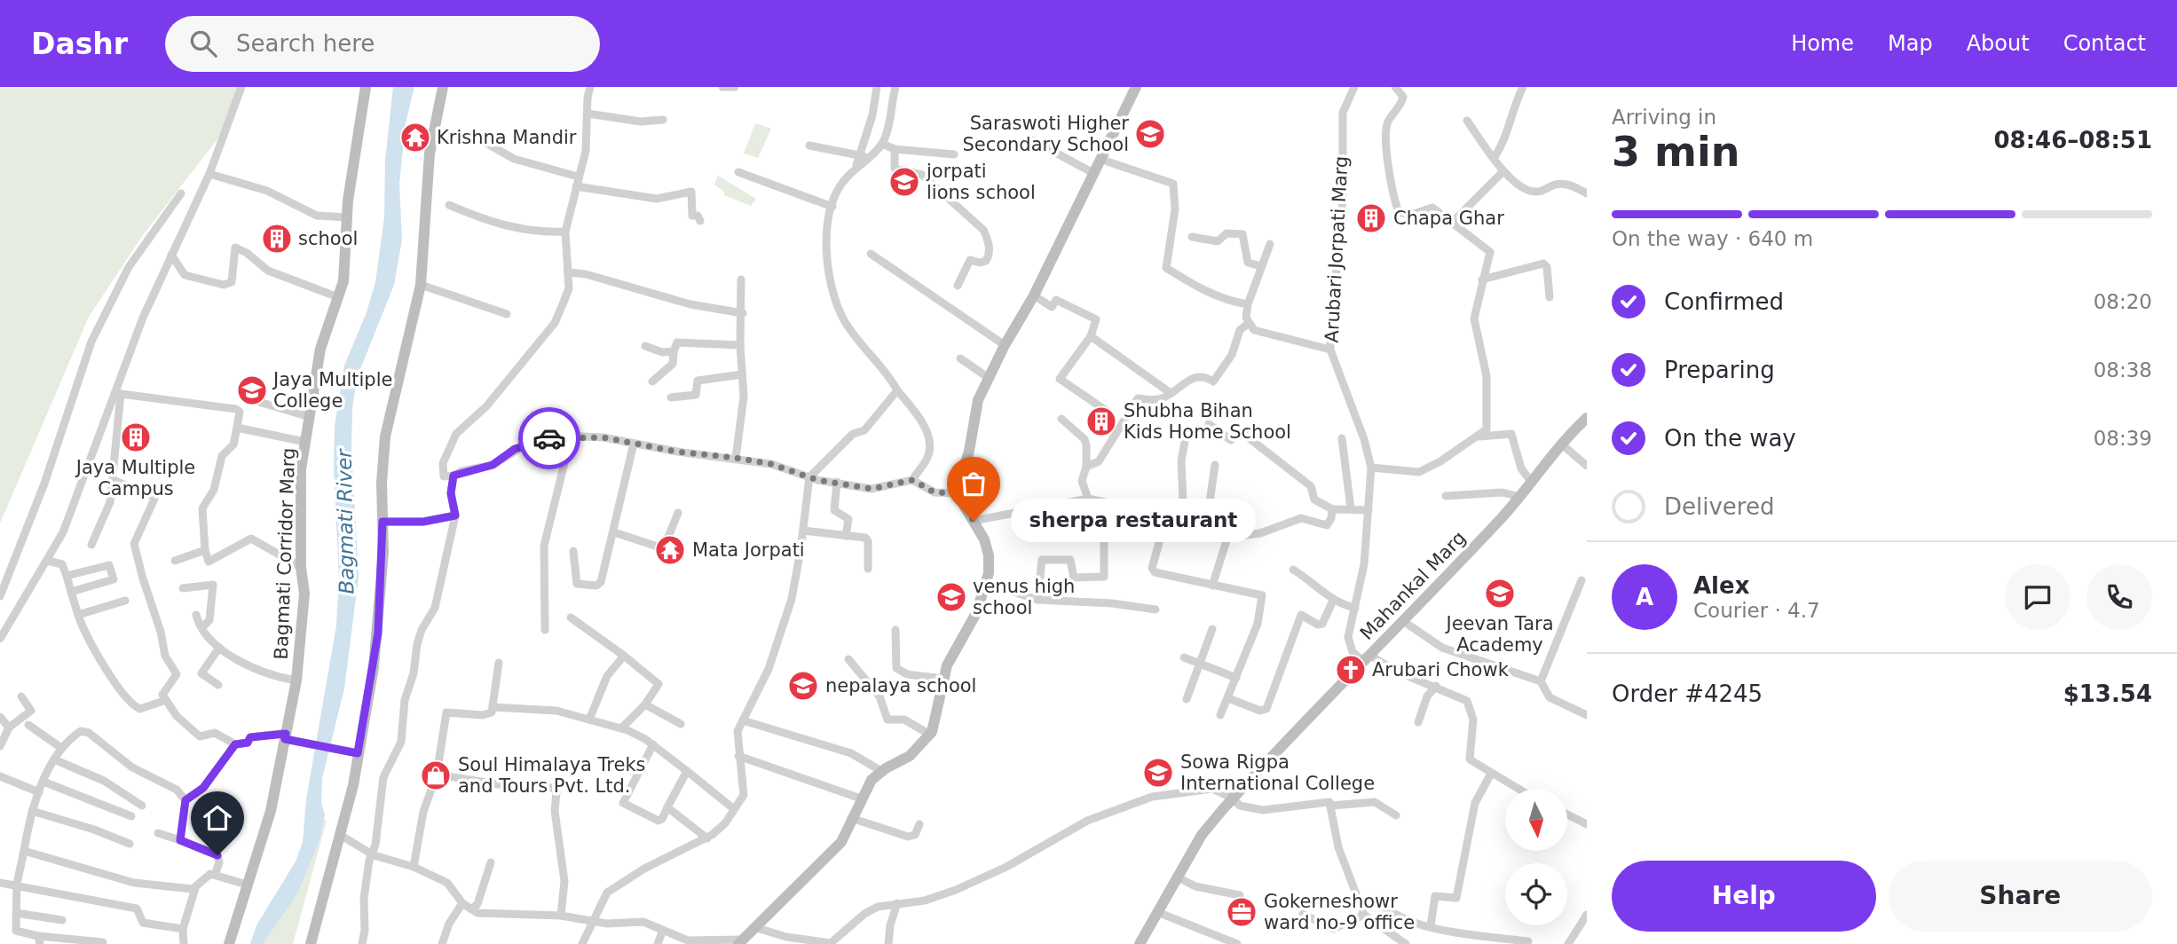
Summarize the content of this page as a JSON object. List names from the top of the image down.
{
  "streets": {
    "street": ["Arubari Jorpati Marg", "Bagmati Corridor Marg", "Mahankal Marg"]
  },
  "crossings": [
    ["Arubari Jorpati Marg", "Mahankal Marg"]
  ],
  "water": ["Bagmati River"],
  "places": {
    "school or university": [
      "Saraswoti Higher Secondary School",
      "jorpati lions school",
      "Jaya Multiple College",
      "Jeevan Tara Academy",
      "venus high school",
      "nepalaya school",
      "Sowa Rigpa International College"
    ],
    "temple": ["Krishna Mandir", "Mata Jorpati"],
    "building": [
      "Chapa Ghar",
      "school",
      "Shubha Bihan Kids Home School",
      "Jaya Multiple Campus"
    ],
    "other": ["sherpa restaurant"],
    "church": ["Arubari Chowk"],
    "shop": ["Soul Himalaya Treks and Tours Pvt. Ltd."],
    "office": ["Gokerneshowr ward no-9 office"]
  },
  "north": "bottom",
  "page": {
    "header": "Dashr",
    "search": "Search here",
    "nav": [
      "Home",
      "Map",
      "About",
      "Contact"
    ],
    "heading": ["3 min", "Arriving in", "08:46–08:51"],
    "panel": [
      "Alex",
      "Courier · 4.7",
      "Order #4245",
      "$13.54"
    ],
    "bar": "On the way · 640 m",
    "list": [
      ["Confirmed", "08:20"],
      ["Preparing", "08:38"],
      ["On the way", "08:39"],
      "Delivered"
    ],
    "bubble": "sherpa restaurant",
    "round": "A",
    "buttons": ["Help", "Share"]
  }
}
